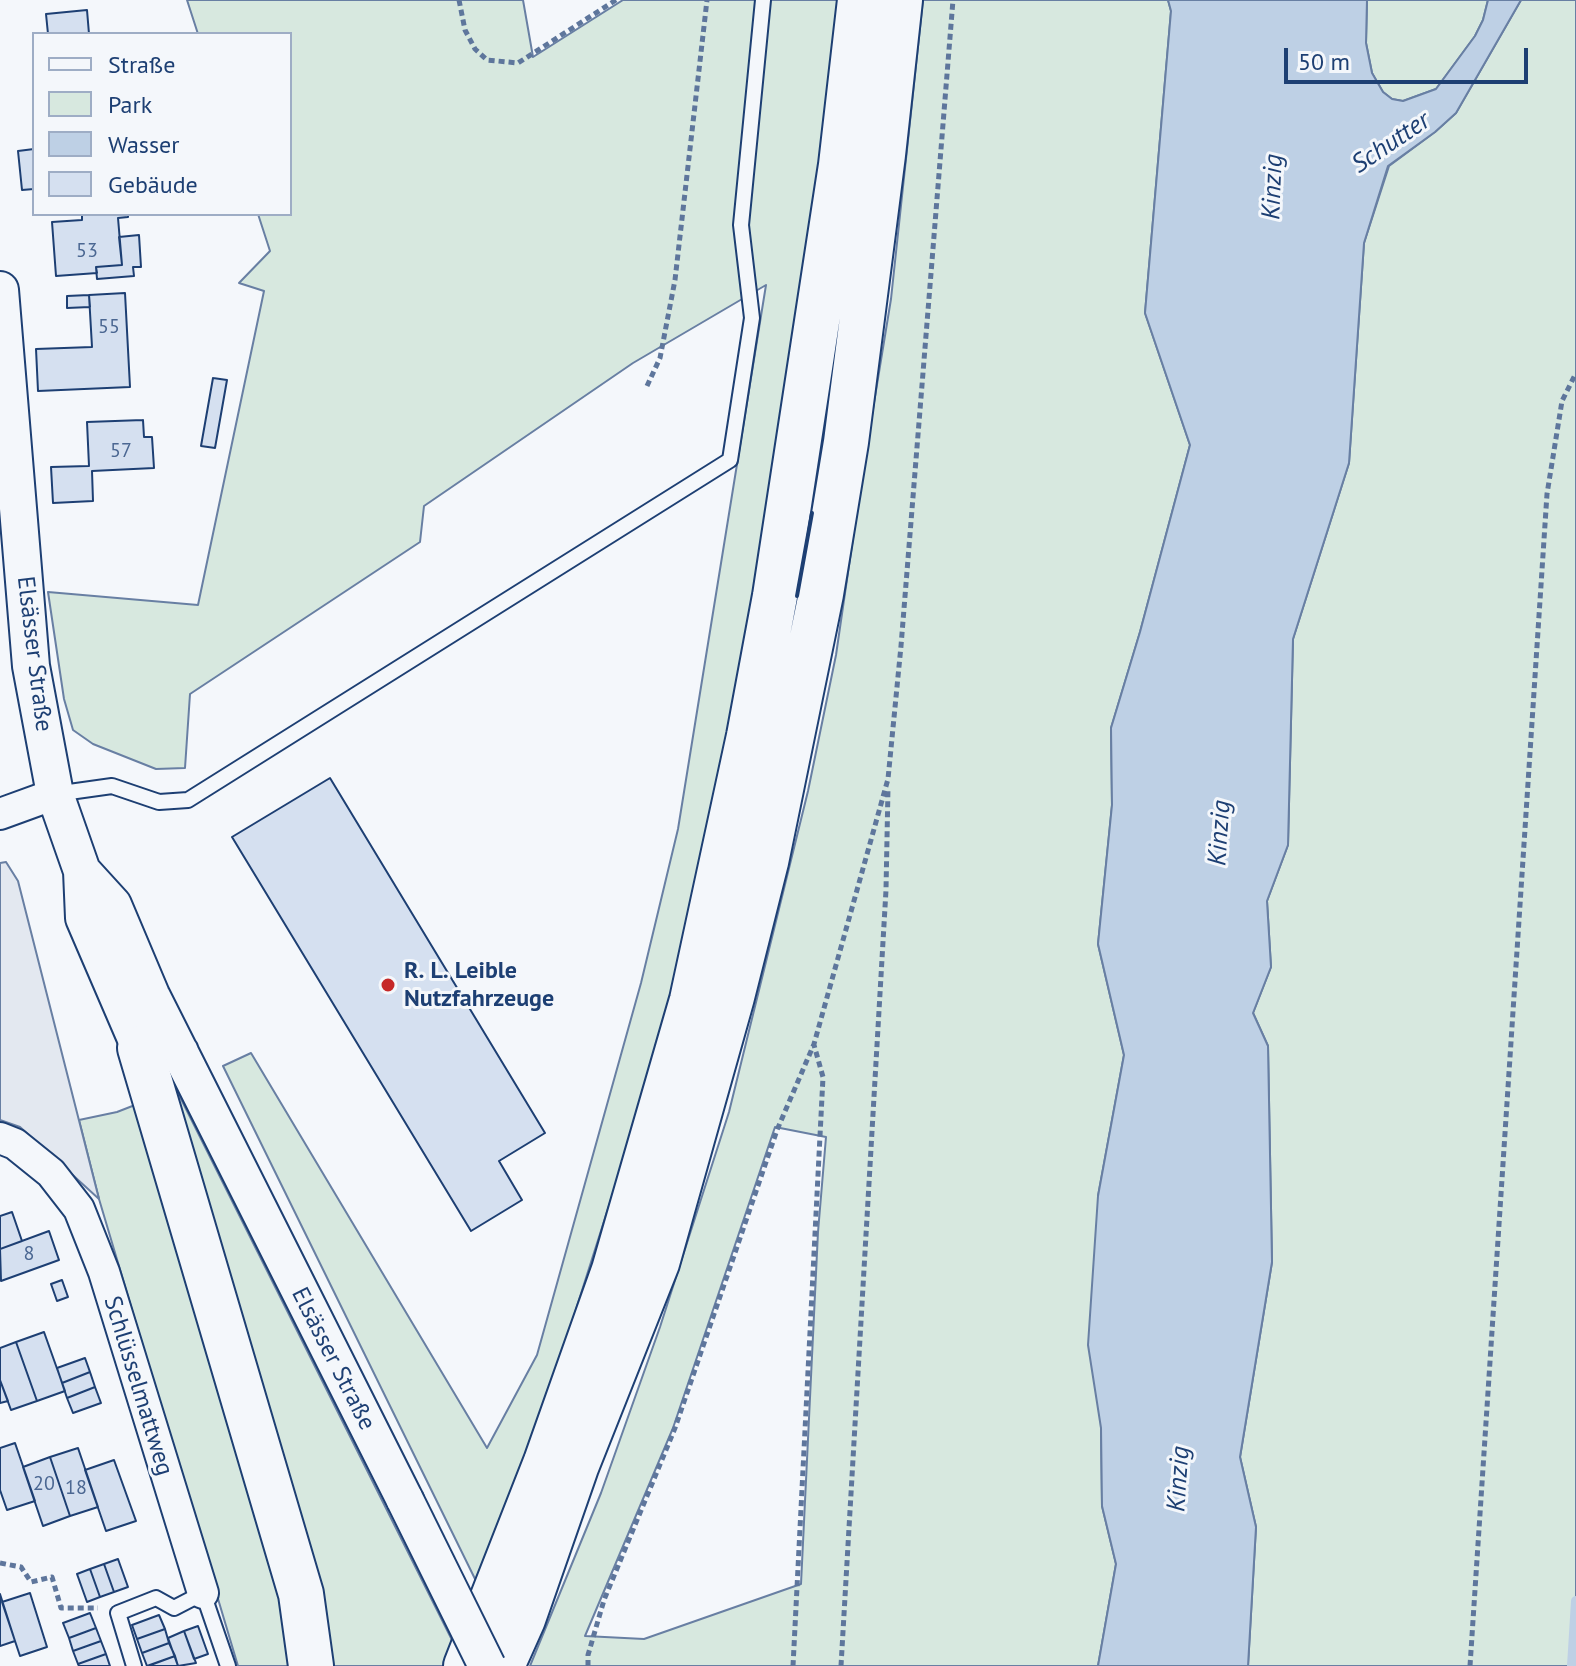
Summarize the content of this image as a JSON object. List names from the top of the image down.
{
  "streets": {
    "street": ["Elsässer Straße", "Schlüsselmattweg"]
  },
  "water": ["Schutter", "Kinzig"],
  "places": ["R. L. Leible Nutzfahrzeuge"],
  "house_numbers": [
    "53",
    "55",
    "57",
    "8",
    "20",
    "18"
  ],
  "legend": [
    "Straße",
    "Park",
    "Wasser",
    "Gebäude"
  ],
  "scale_bar": "50 m"
}
